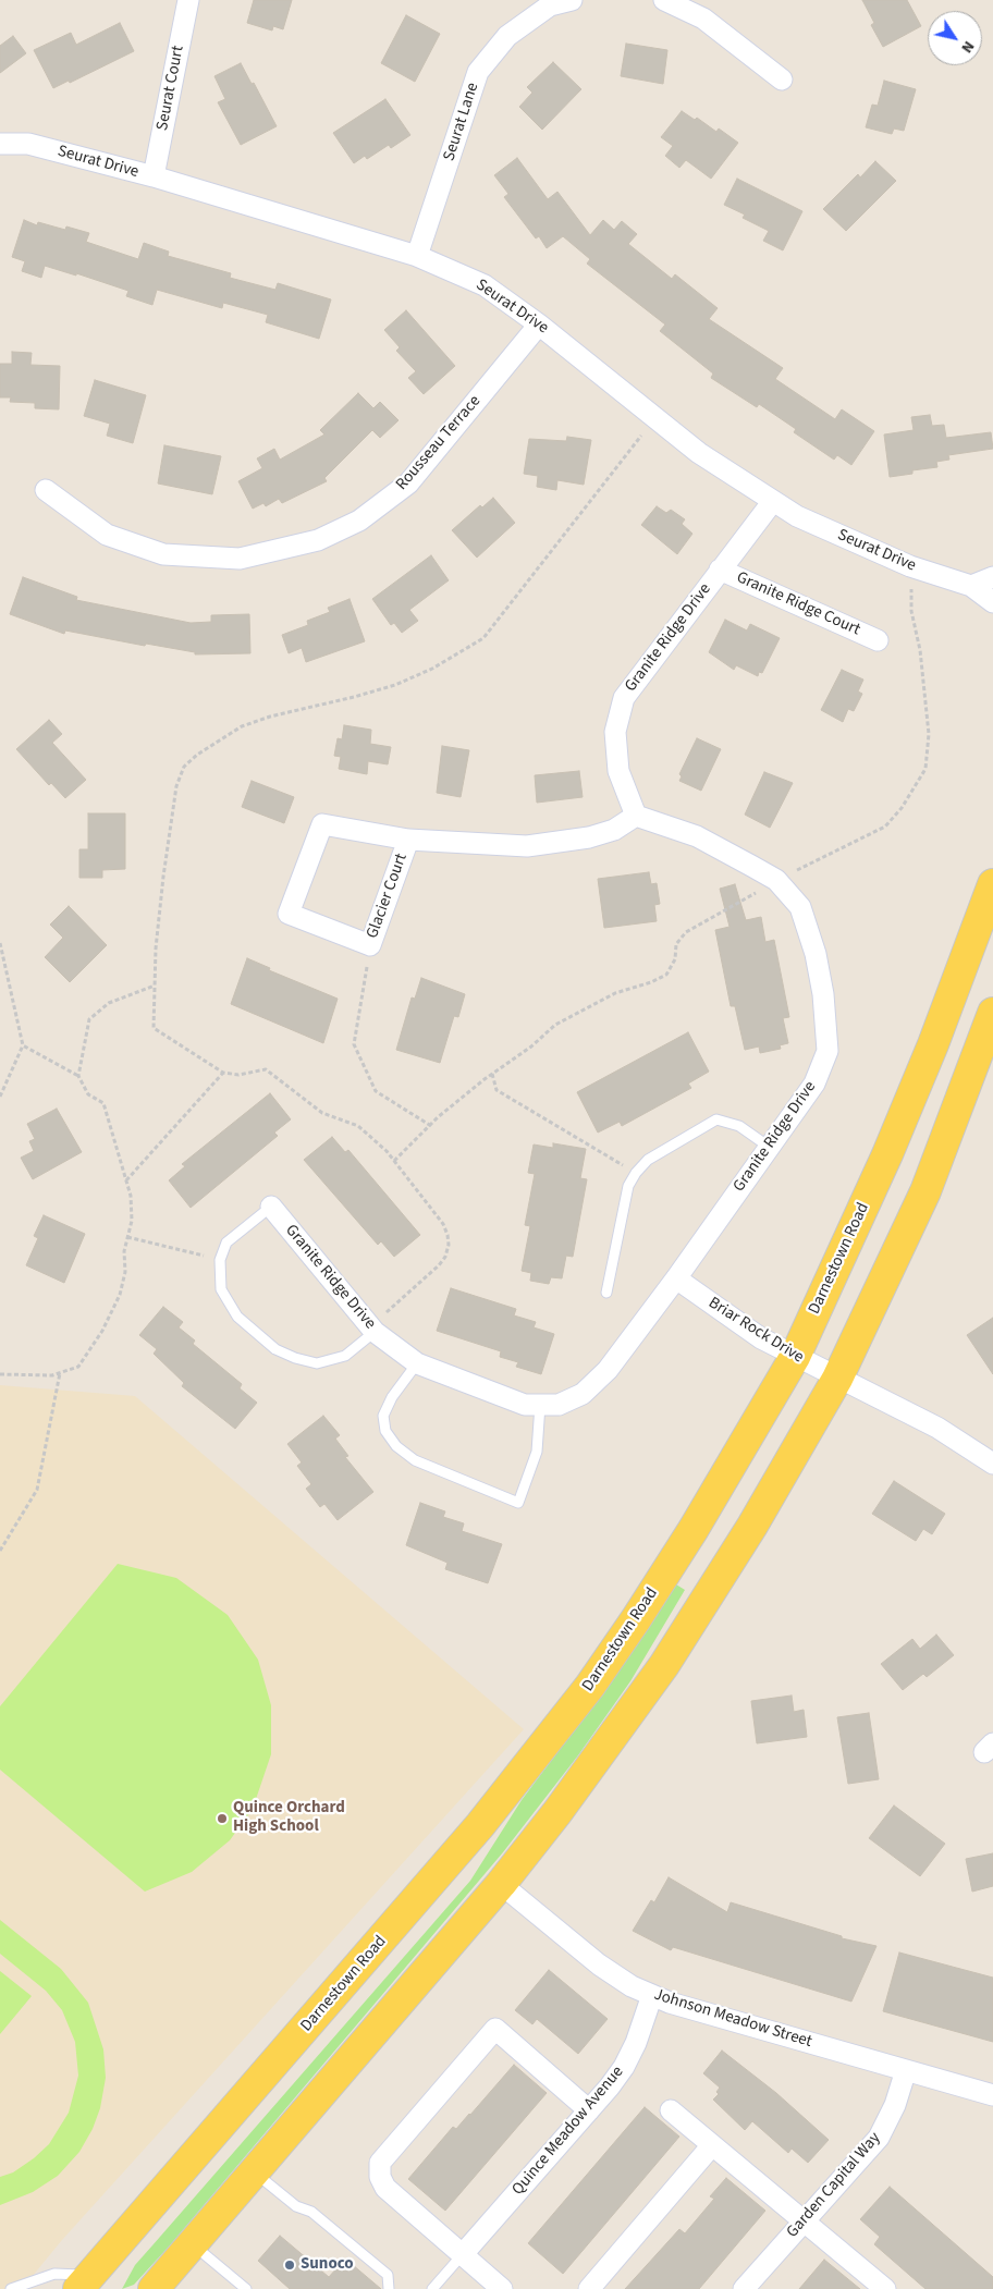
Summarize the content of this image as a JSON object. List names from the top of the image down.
{
  "streets": {
    "main road": ["Darnestown Road"],
    "street": [
      "Seurat Court",
      "Seurat Lane",
      "Seurat Drive",
      "Rousseau Terrace",
      "Granite Ridge Court",
      "Granite Ridge Drive",
      "Glacier Court",
      "Briar Rock Drive",
      "Johnson Meadow Street",
      "Quince Meadow Avenue",
      "Garden Capital Way"
    ]
  },
  "crossings": [
    ["Seurat Court", "Seurat Drive"],
    ["Seurat Lane", "Seurat Drive"],
    ["Seurat Drive", "Rousseau Terrace"],
    ["Seurat Drive", "Granite Ridge Drive"],
    ["Granite Ridge Court", "Granite Ridge Drive"],
    ["Granite Ridge Drive", "Glacier Court"],
    ["Granite Ridge Drive", "Briar Rock Drive"],
    ["Darnestown Road", "Briar Rock Drive"],
    ["Johnson Meadow Street", "Quince Meadow Avenue"],
    ["Johnson Meadow Street", "Garden Capital Way"]
  ],
  "places": ["Quince Orchard High School", "Sunoco"],
  "north": "bottom right"
}
